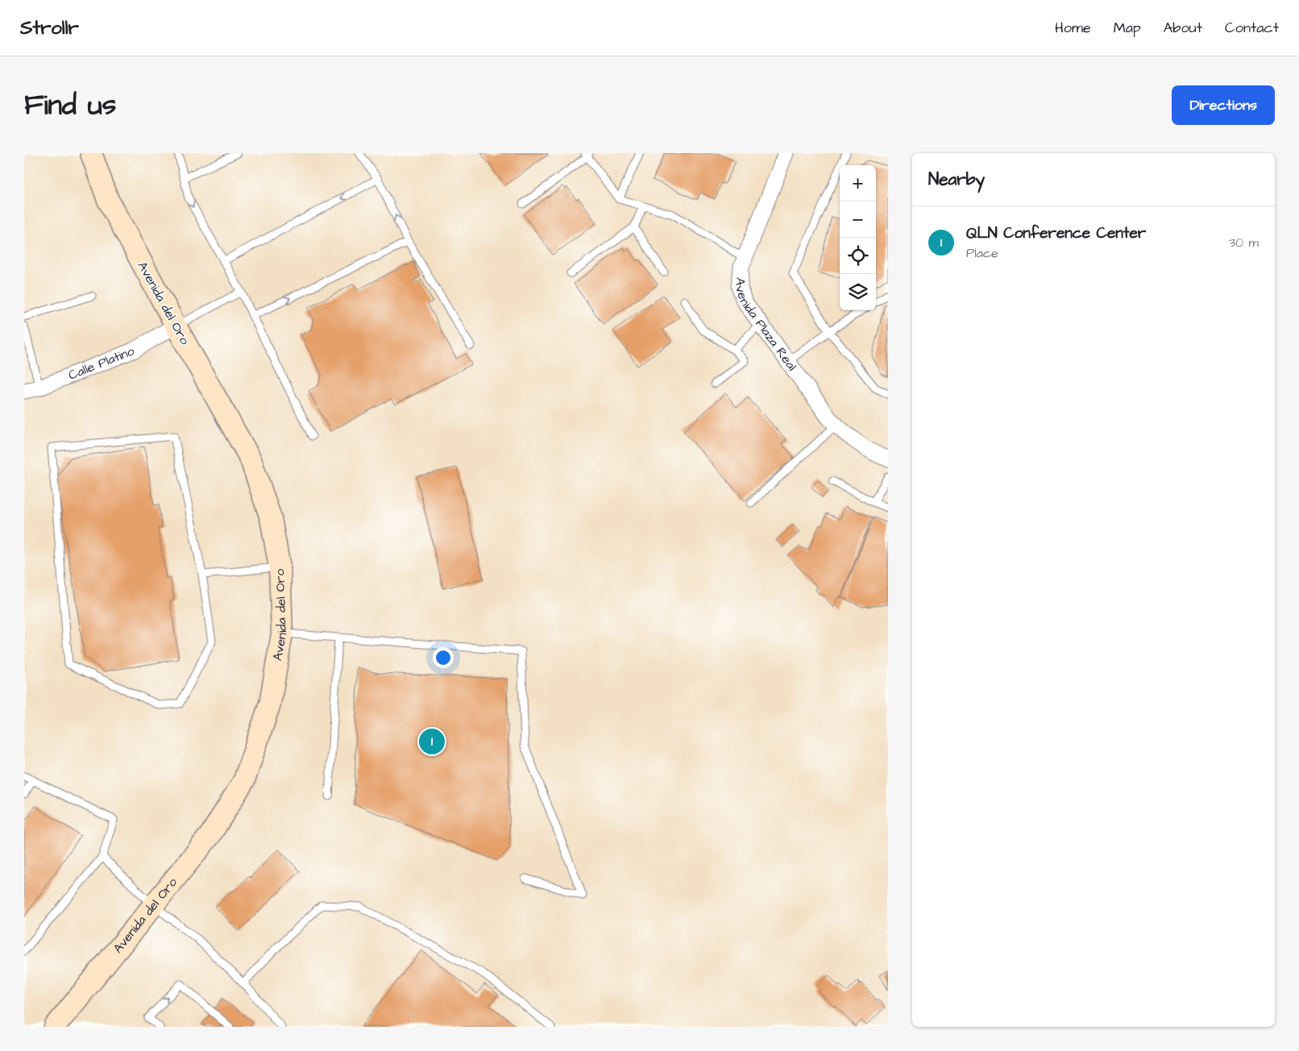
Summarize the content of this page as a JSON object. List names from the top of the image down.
{
  "streets": {
    "street": ["Avenida del Oro", "Avenida Plaza Real", "Calle Platino"]
  },
  "crossings": [
    ["Avenida del Oro", "Calle Platino"]
  ],
  "page": {
    "header": "Strollr",
    "nav": [
      "Home",
      "Map",
      "About",
      "Contact"
    ],
    "title": "Find us",
    "buttons": "Directions",
    "heading": "Nearby",
    "map_buttons": ["+", "−"],
    "list": [
      {
        "mark": "1",
        "name": "QLN Conference Center",
        "note": "Place",
        "value": "30 m"
      }
    ],
    "pins": "1"
  }
}
